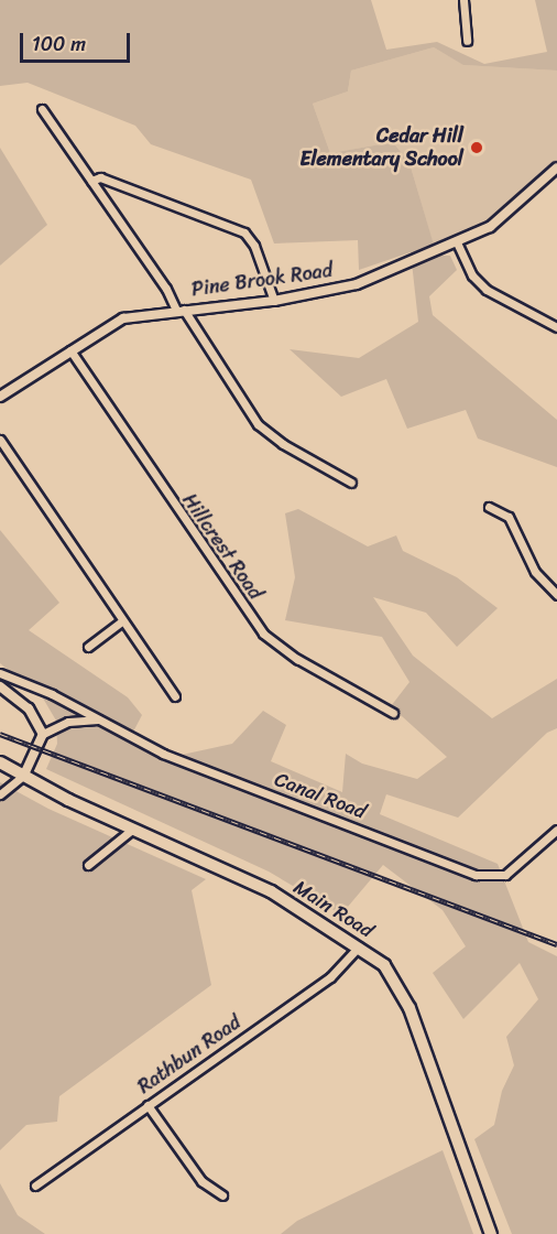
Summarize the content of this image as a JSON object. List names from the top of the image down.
{
  "streets": {
    "main road": ["Main Road"],
    "street": [
      "Pine Brook Road",
      "Hillcrest Road",
      "Canal Road",
      "Rathbun Road"
    ]
  },
  "crossings": [
    ["Pine Brook Road", "Hillcrest Road"],
    ["Main Road", "Rathbun Road"]
  ],
  "places": ["Cedar Hill Elementary School"],
  "scale_bar": "100 m"
}
